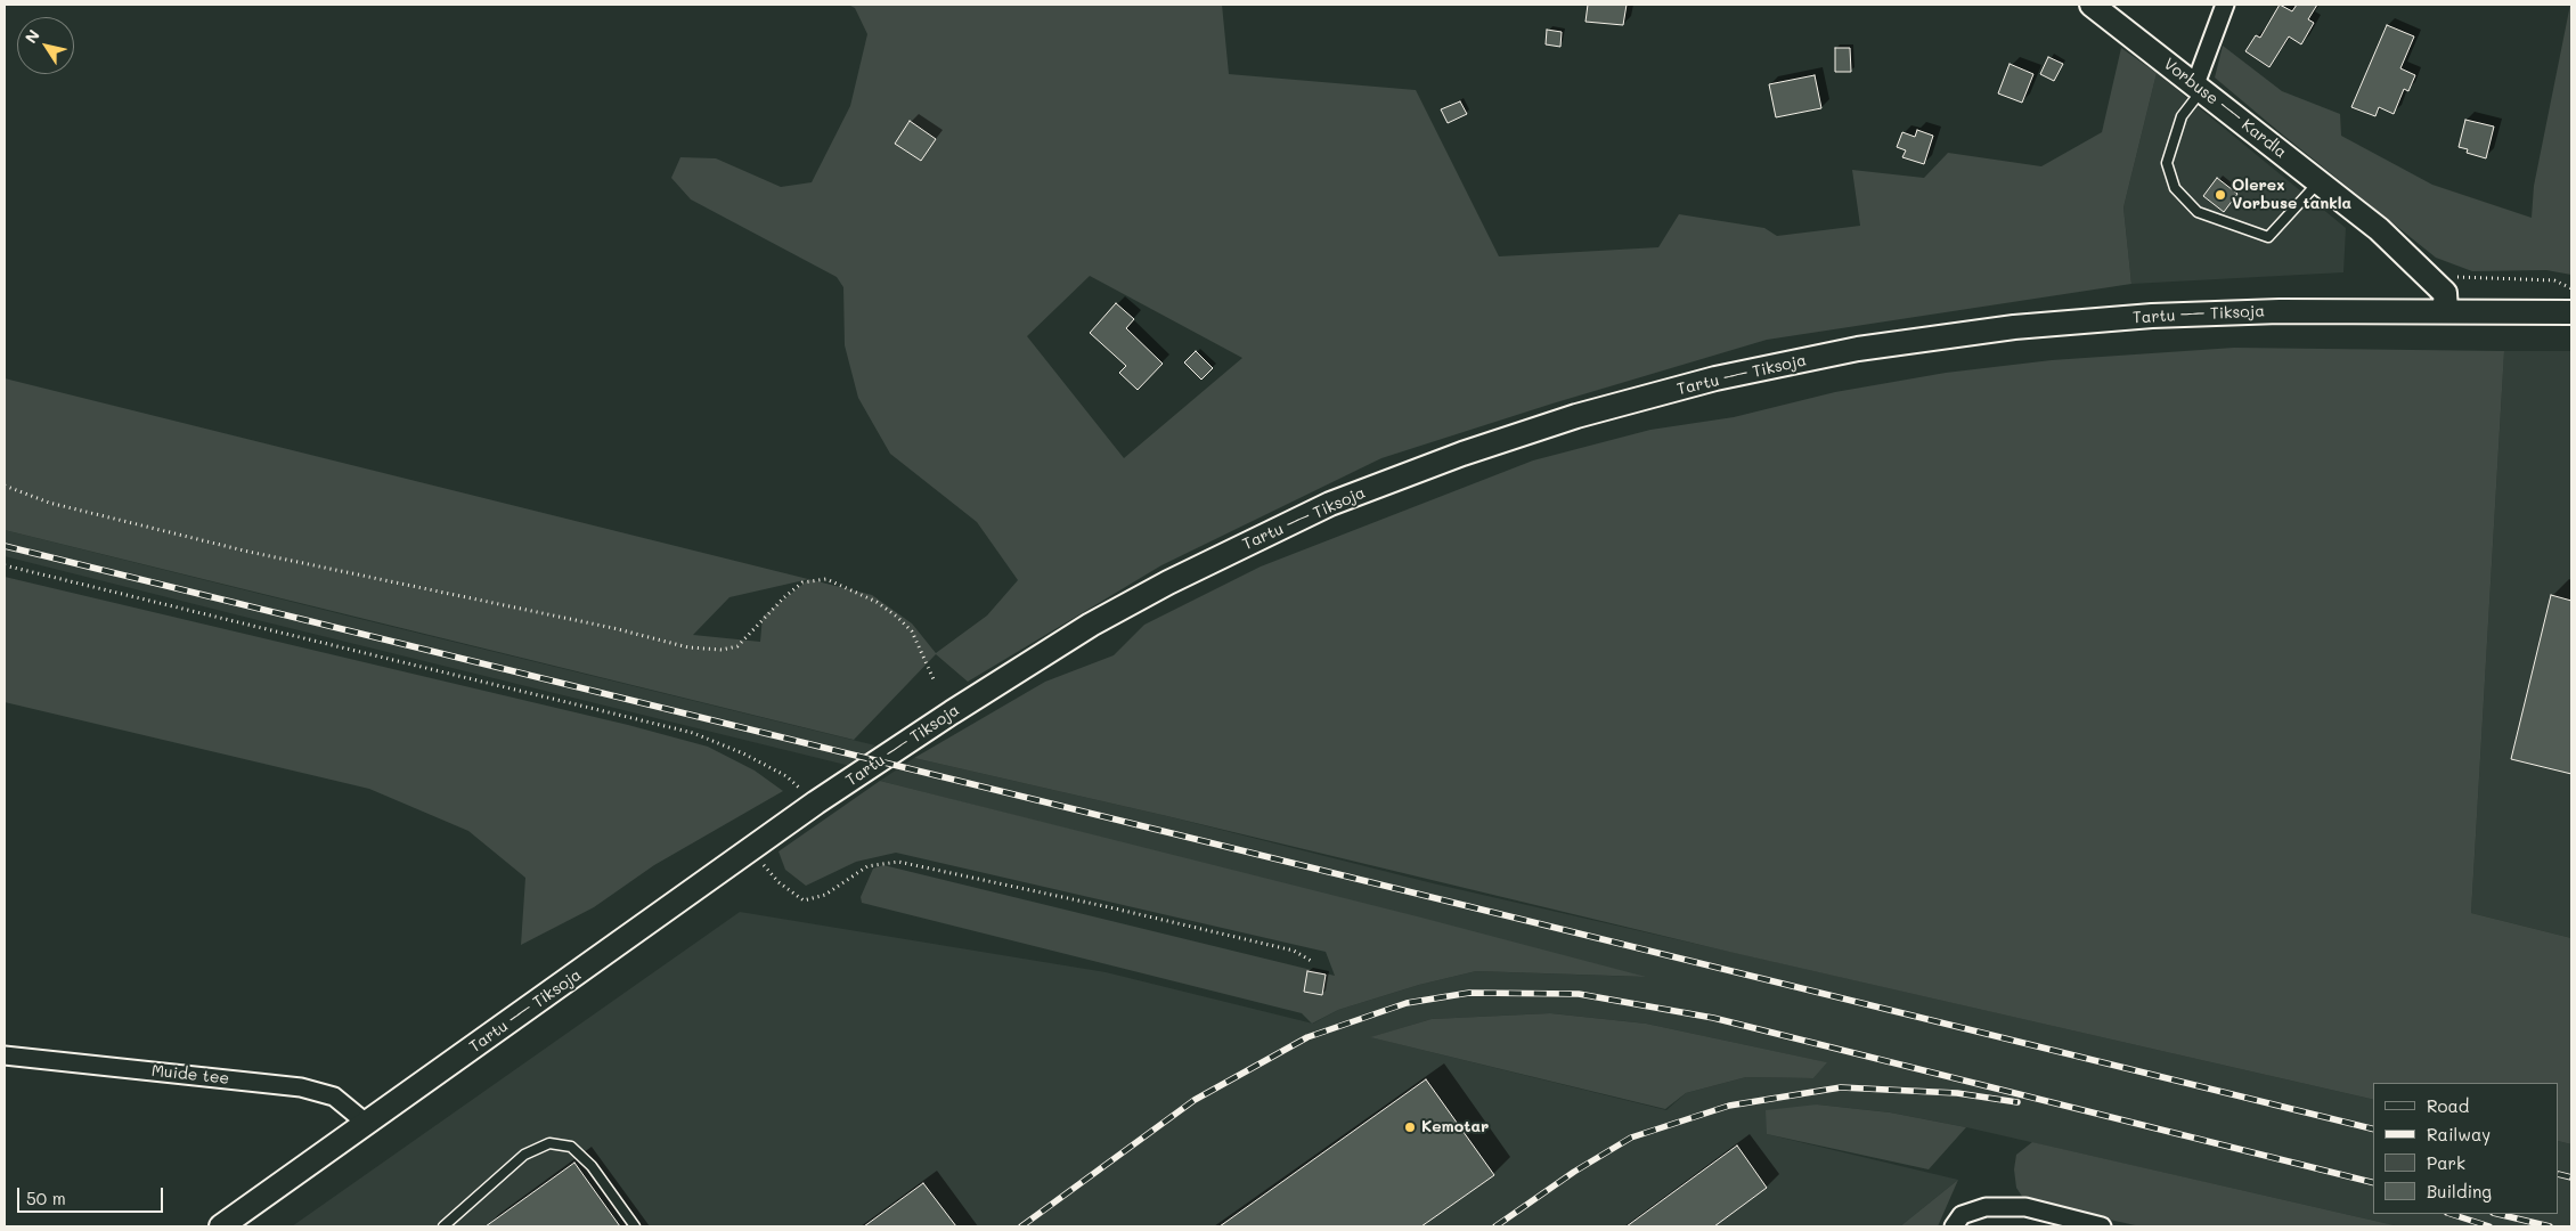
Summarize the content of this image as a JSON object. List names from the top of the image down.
{
  "streets": {
    "main road": ["Vorbuse — Kardla", "Tartu — Tiksoja"],
    "street": ["Muide tee"]
  },
  "crossings": [
    ["Vorbuse — Kardla", "Tartu — Tiksoja"],
    ["Tartu — Tiksoja", "Muide tee"]
  ],
  "places": ["Olerex Vorbuse tankla", "Kemotar"],
  "legend": [
    "Road",
    "Railway",
    "Park",
    "Building"
  ],
  "scale_bar": "50 m",
  "north": "top left"
}
